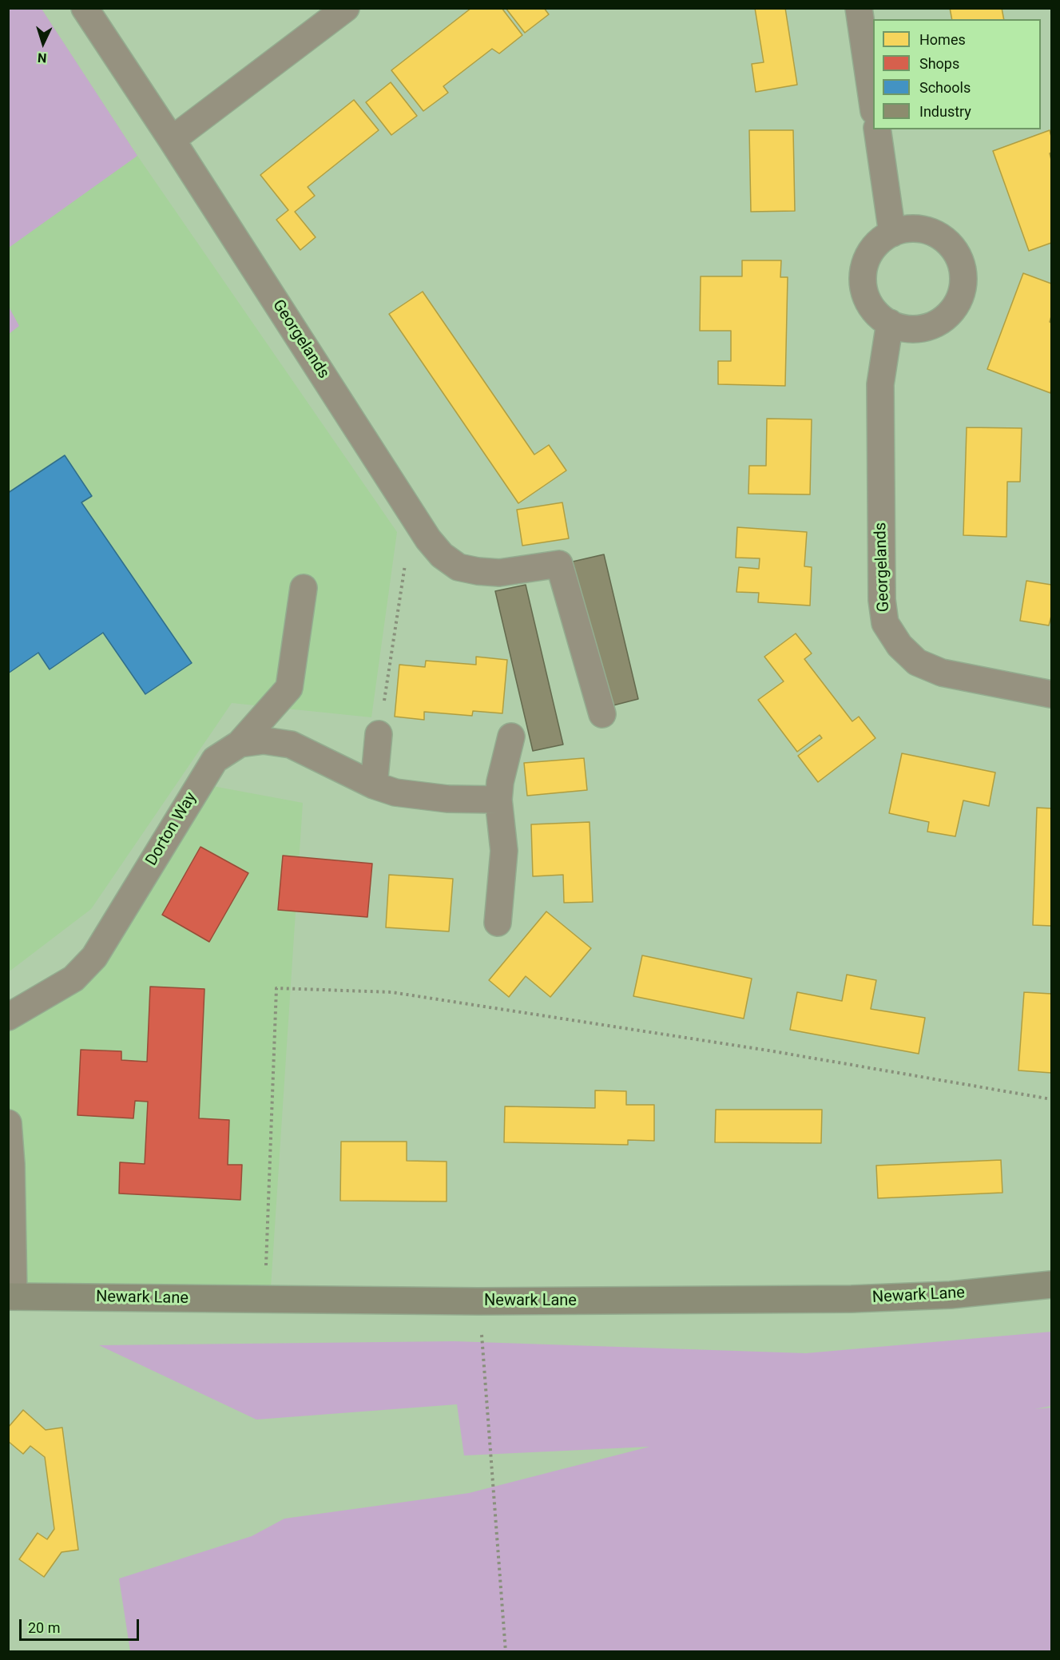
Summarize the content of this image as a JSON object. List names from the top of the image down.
{
  "streets": {
    "main road": ["Newark Lane"],
    "street": ["Georgelands", "Dorton Way"]
  },
  "legend": [
    "Homes",
    "Shops",
    "Schools",
    "Industry"
  ],
  "scale_bar": "20 m",
  "north": "bottom"
}
